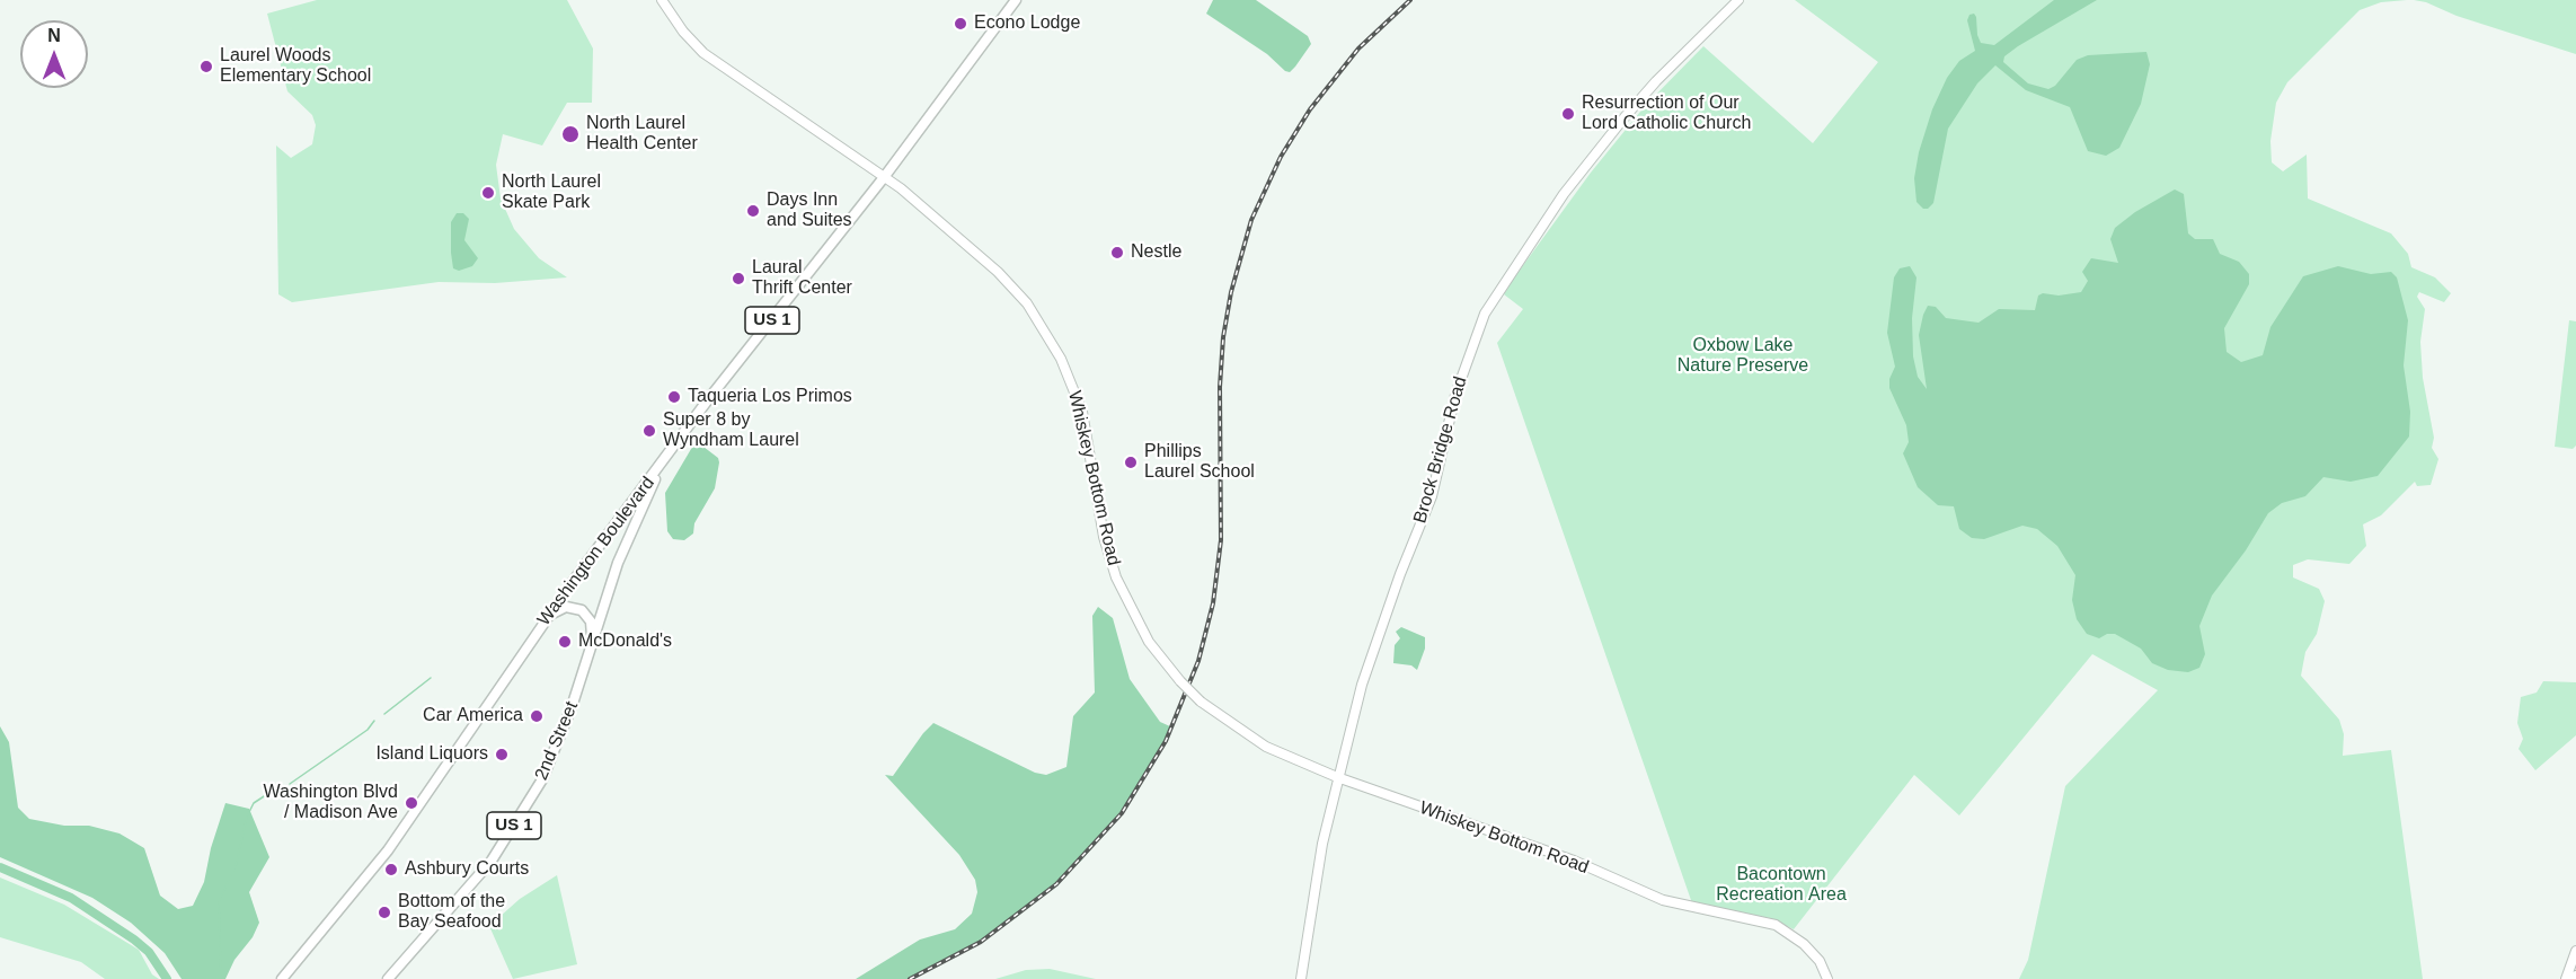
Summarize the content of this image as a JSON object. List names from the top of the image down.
{
  "streets": {
    "main road": ["US 1", "Washington Boulevard", "2nd Street"],
    "street": ["Brock Bridge Road", "Whiskey Bottom Road"]
  },
  "crossings": [
    ["Brock Bridge Road", "Whiskey Bottom Road"],
    ["Whiskey Bottom Road", "Washington Boulevard"],
    ["Washington Boulevard", "2nd Street"]
  ],
  "parks": ["Oxbow Lake Nature Preserve", "Bacontown Recreation Area"],
  "places": [
    "Econo Lodge",
    "Laurel Woods Elementary School",
    "Resurrection of Our Lord Catholic Church",
    "North Laurel Health Center",
    "North Laurel Skate Park",
    "Days Inn and Suites",
    "Nestle",
    "Laural Thrift Center",
    "Taqueria Los Primos",
    "Super 8 by Wyndham Laurel",
    "Phillips Laurel School",
    "McDonald's",
    "Car America",
    "Island Liquors",
    "Washington Blvd / Madison Ave",
    "Ashbury Courts",
    "Bottom of the Bay Seafood"
  ],
  "north": "top"
}
